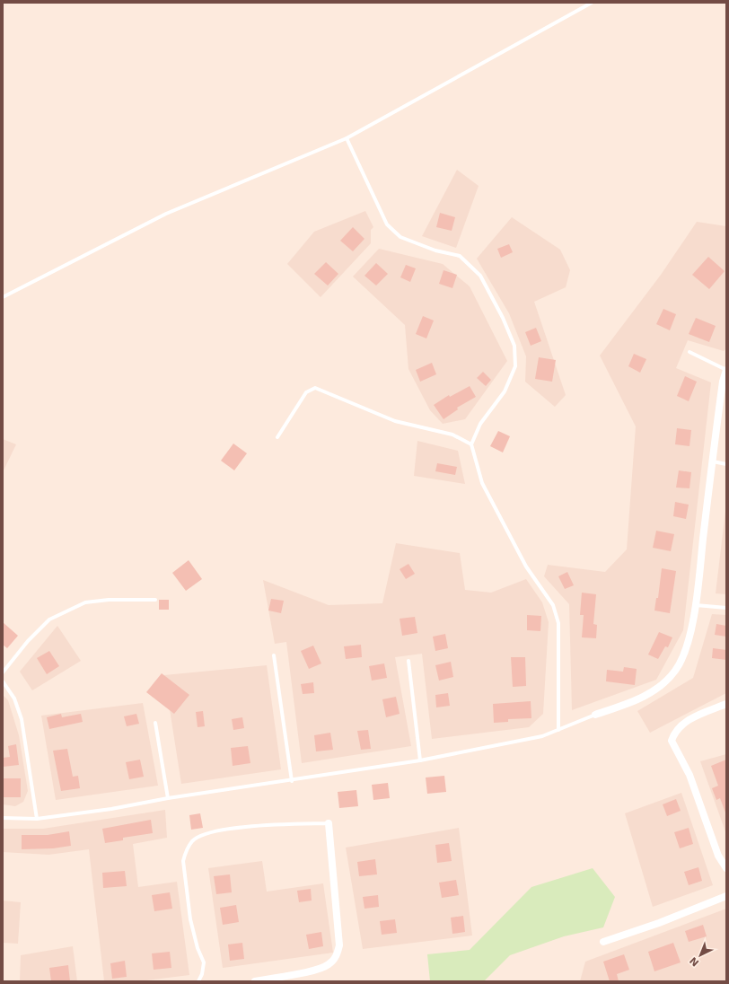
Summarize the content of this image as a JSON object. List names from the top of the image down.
{
  "north": "bottom left"
}
